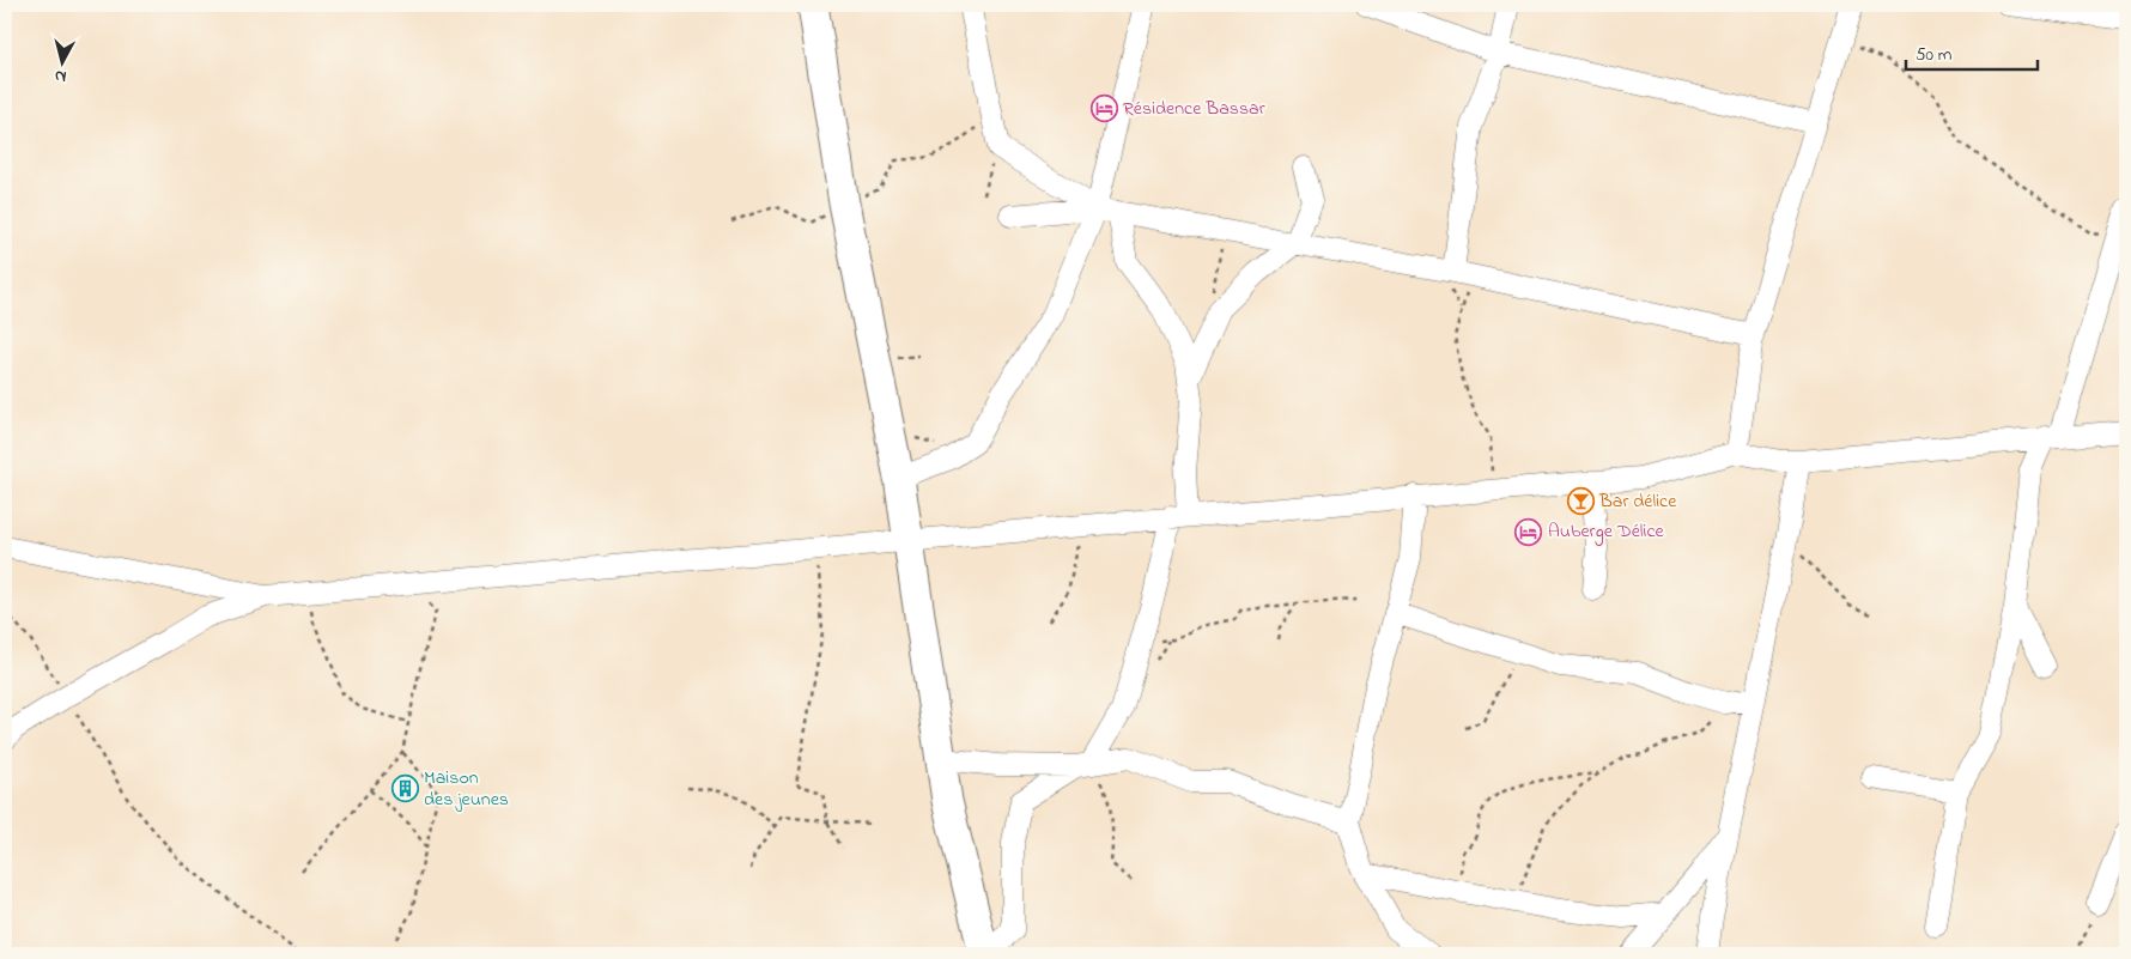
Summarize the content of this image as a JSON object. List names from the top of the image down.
{
  "places": {
    "hotel": ["Résidence Bassar", "Auberge Délice"],
    "bar": ["Bar délice"],
    "building": ["Maison des jeunes"]
  },
  "scale_bar": "50 m",
  "north": "bottom"
}
